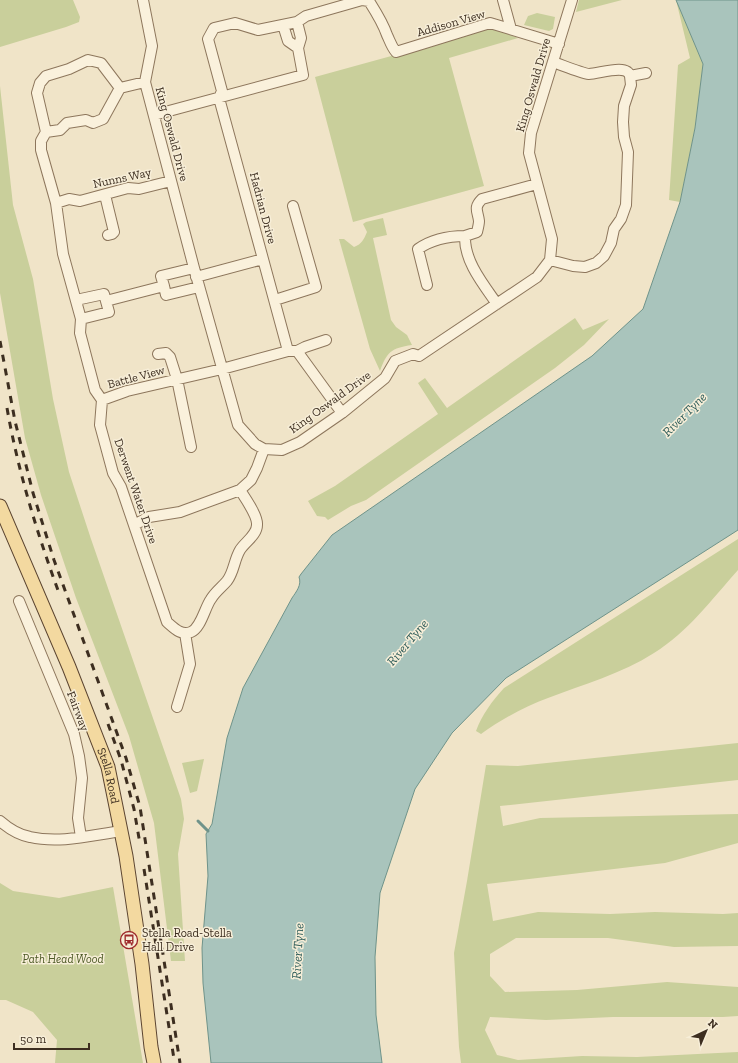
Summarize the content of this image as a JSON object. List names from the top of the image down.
{
  "streets": {
    "main road": ["Stella Road"],
    "street": [
      "Addison View",
      "King Oswald Drive",
      "Nunns Way",
      "Hadrian Drive",
      "Battle View",
      "Derwent Water Drive",
      "Fairway"
    ]
  },
  "crossings": [
    ["Addison View", "King Oswald Drive"],
    ["Addison View", "Hadrian Drive"],
    ["King Oswald Drive", "Nunns Way"],
    ["King Oswald Drive", "Hadrian Drive"],
    ["King Oswald Drive", "Battle View"],
    ["Battle View", "Derwent Water Drive"]
  ],
  "water": ["River Tyne"],
  "parks": ["Path Head Wood"],
  "places": {
    "bus stop": ["Stella Road-Stella Hall Drive"]
  },
  "scale_bar": "50 m",
  "north": "top right"
}
